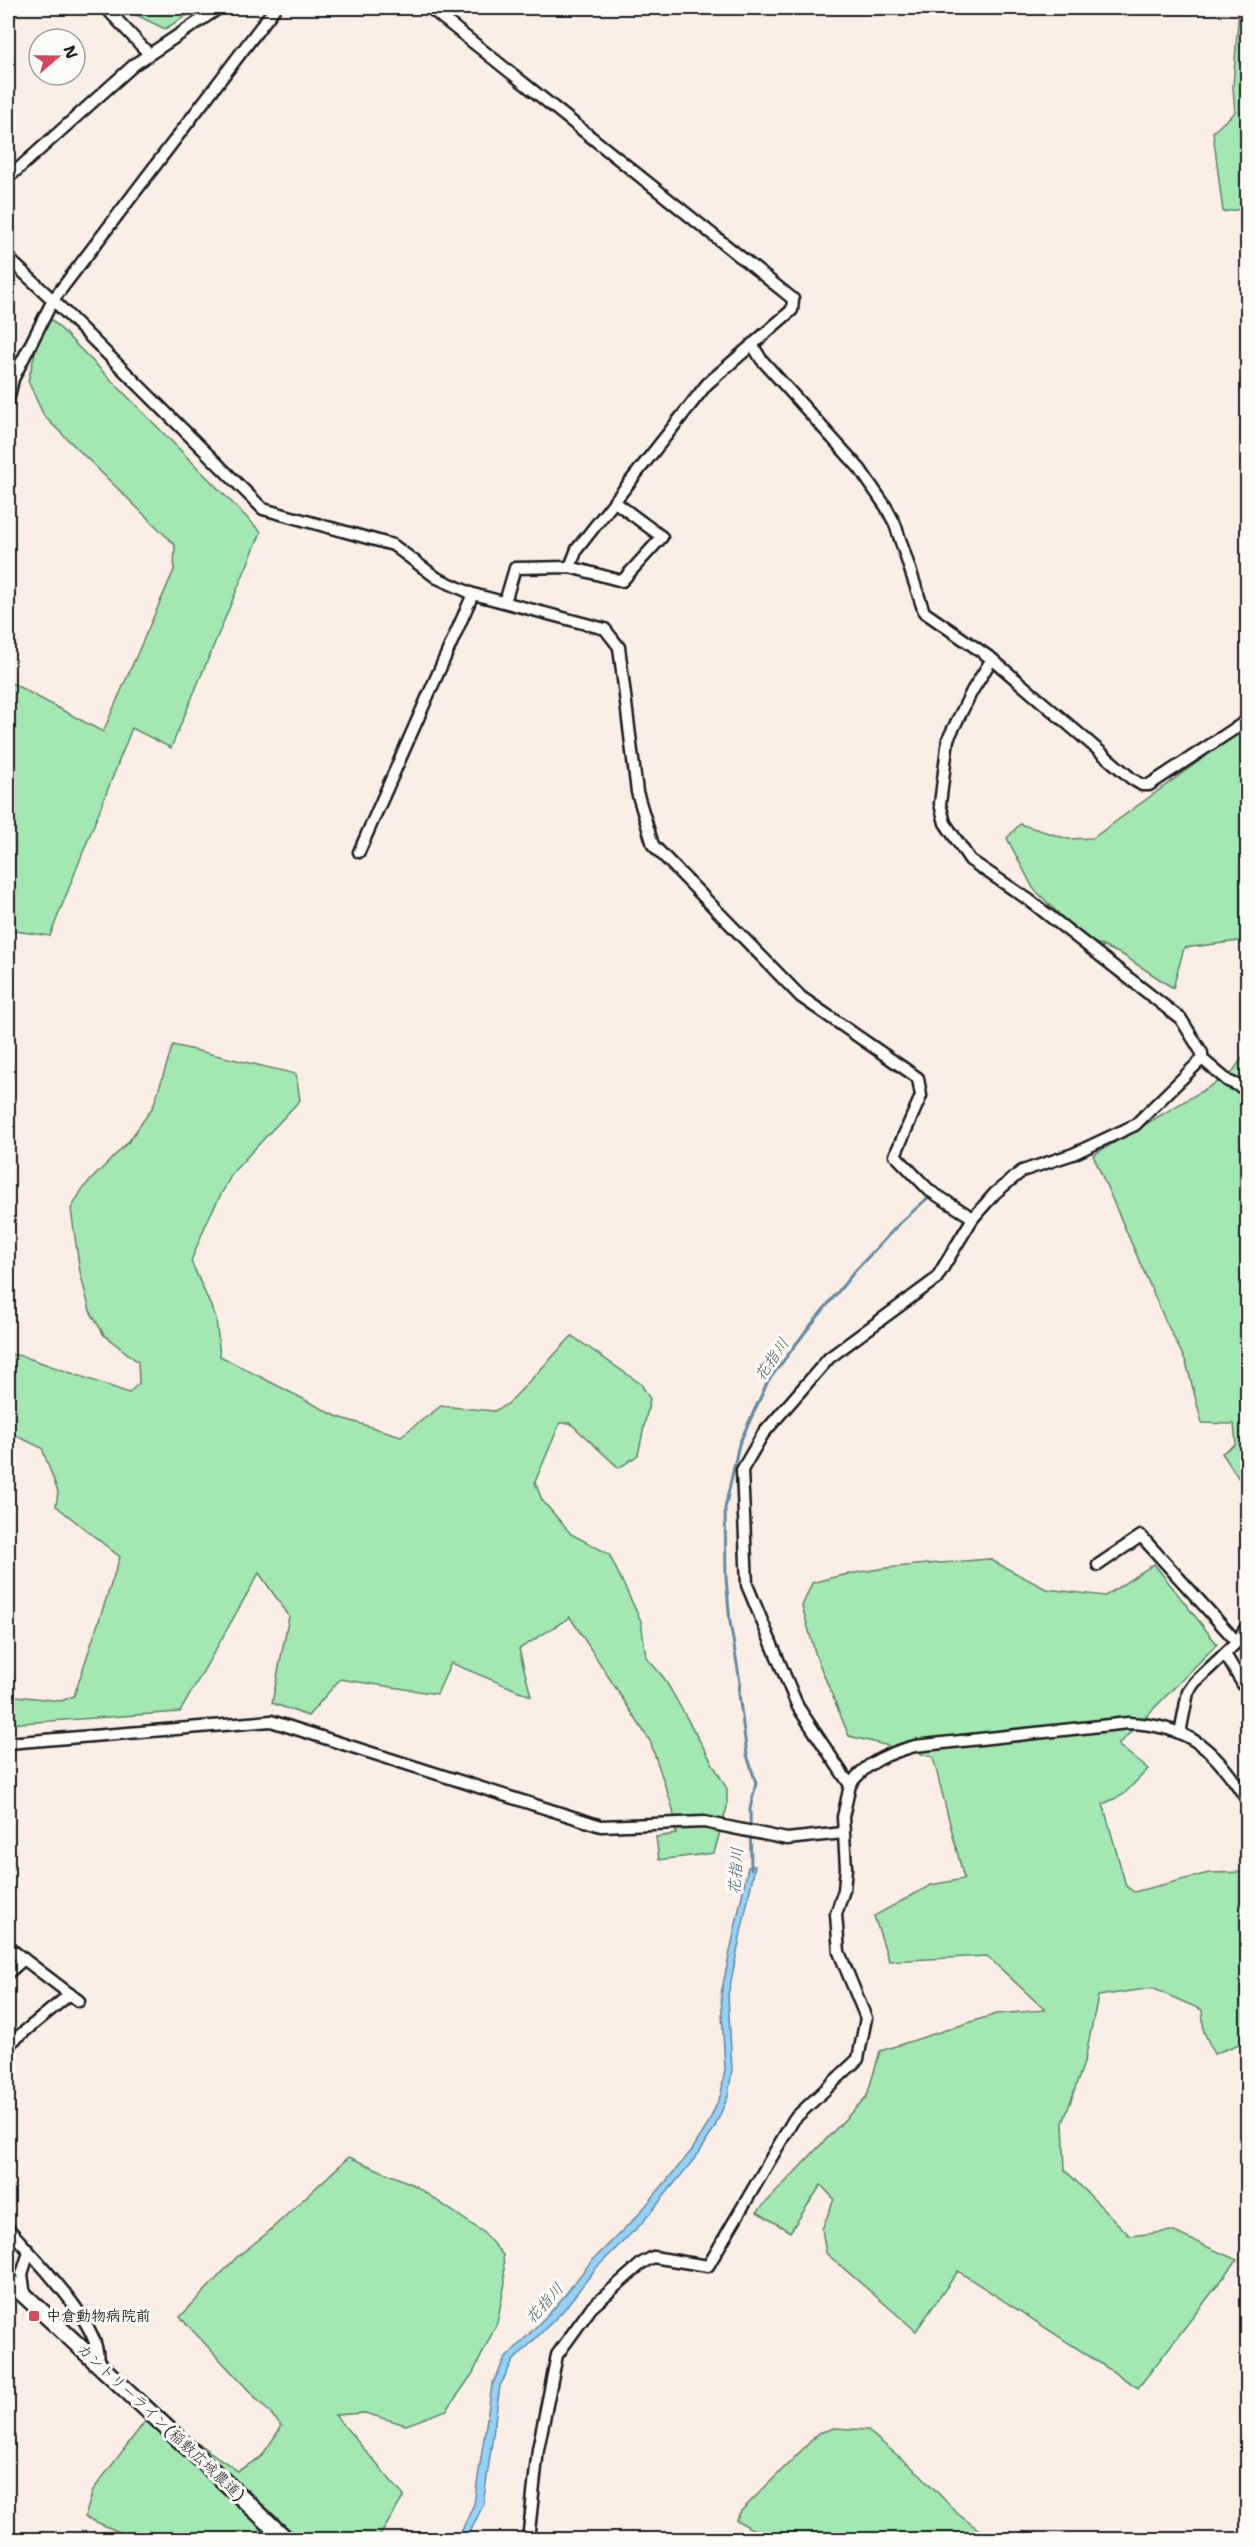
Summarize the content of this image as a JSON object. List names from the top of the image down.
{
  "streets": {
    "street": ["カントリーライン(稲敷広域農道)"]
  },
  "water": ["花指川"],
  "places": {
    "transit": ["中倉動物病院前"]
  },
  "north": "right"
}
